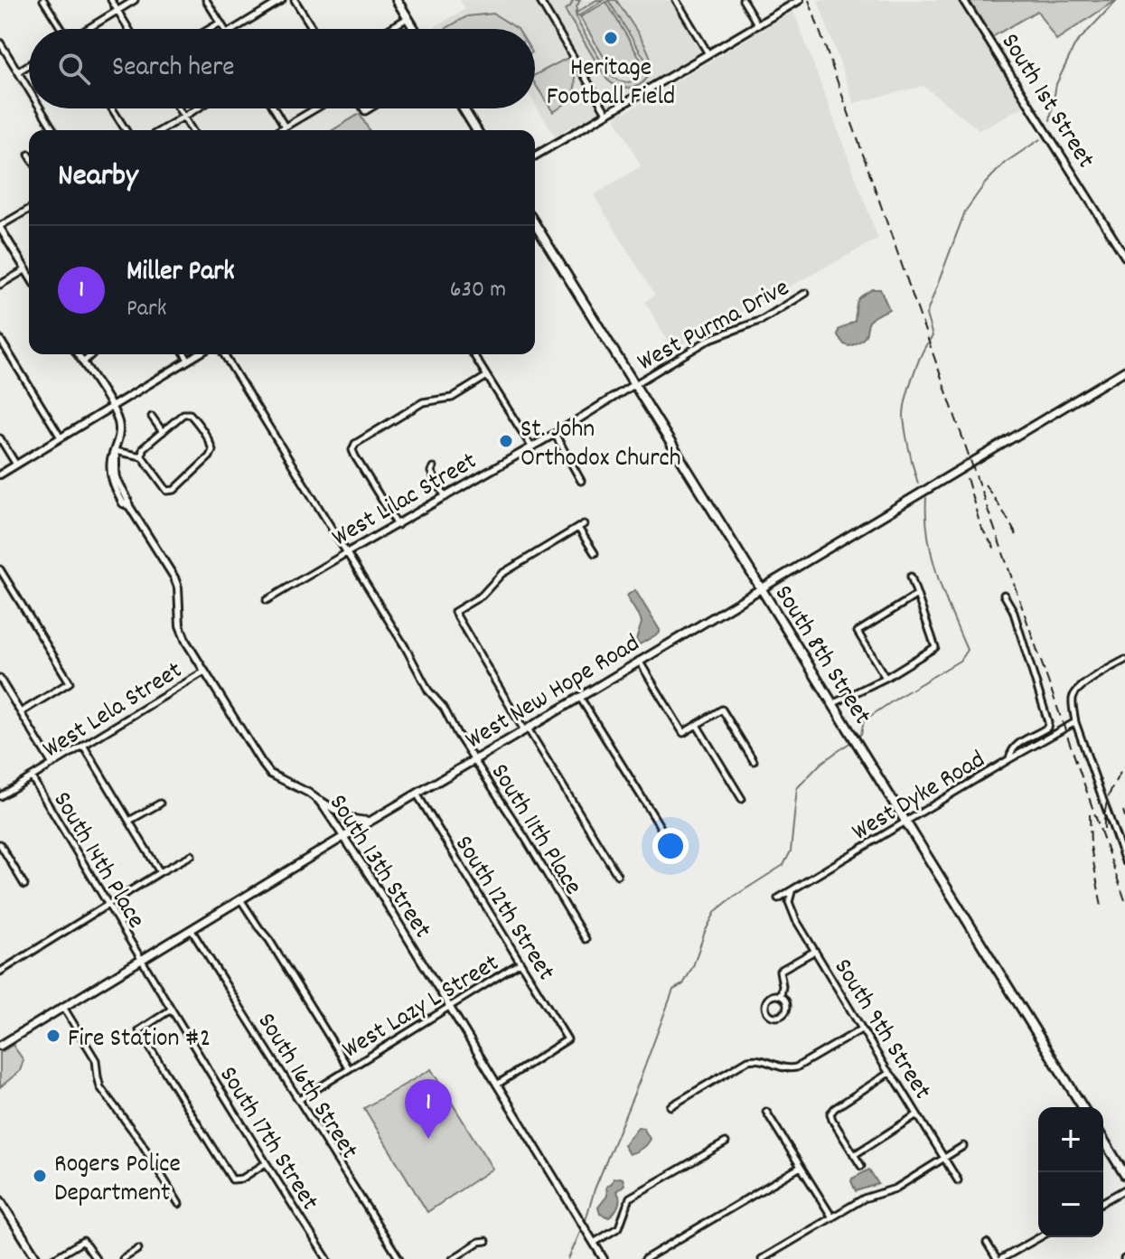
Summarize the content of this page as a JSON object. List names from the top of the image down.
{
  "streets": {
    "main road": ["South 8th Street", "West New Hope Road"],
    "street": [
      "South 1st Street",
      "West Purma Drive",
      "West Lilac Street",
      "West Lela Street",
      "West Dyke Road",
      "South 11th Place",
      "South 14th Place",
      "South 13th Street",
      "South 12th Street",
      "West Lazy L Street",
      "South 9th Street",
      "South 16th Street",
      "South 17th Street"
    ]
  },
  "crossings": [
    ["West Purma Drive", "West Lilac Street"],
    ["West Purma Drive", "South 8th Street"],
    ["West Lilac Street", "South 8th Street"],
    ["West Lilac Street", "South 11th Place"],
    ["South 8th Street", "West New Hope Road"],
    ["South 8th Street", "West Dyke Road"],
    ["West New Hope Road", "South 11th Place"],
    ["West New Hope Road", "South 14th Place"],
    ["West New Hope Road", "South 13th Street"],
    ["West New Hope Road", "South 12th Street"],
    ["West New Hope Road", "South 16th Street"],
    ["West New Hope Road", "South 17th Street"],
    ["West Lela Street", "South 14th Place"],
    ["West Lela Street", "South 13th Street"],
    ["West Dyke Road", "South 9th Street"],
    ["South 14th Place", "South 17th Street"],
    ["South 13th Street", "South 12th Street"],
    ["South 13th Street", "West Lazy L Street"],
    ["South 12th Street", "West Lazy L Street"],
    ["West Lazy L Street", "South 16th Street"]
  ],
  "places": [
    "Heritage Football Field",
    "St. John Orthodox Church",
    "Fire Station #2",
    "Rogers Police Department"
  ],
  "page": {
    "search": "Search here",
    "heading": "Nearby",
    "list": [
      {
        "mark": "1",
        "name": "Miller Park",
        "note": "Park",
        "value": "630 m"
      }
    ],
    "pins": "1",
    "map_buttons": ["+", "−"]
  }
}
